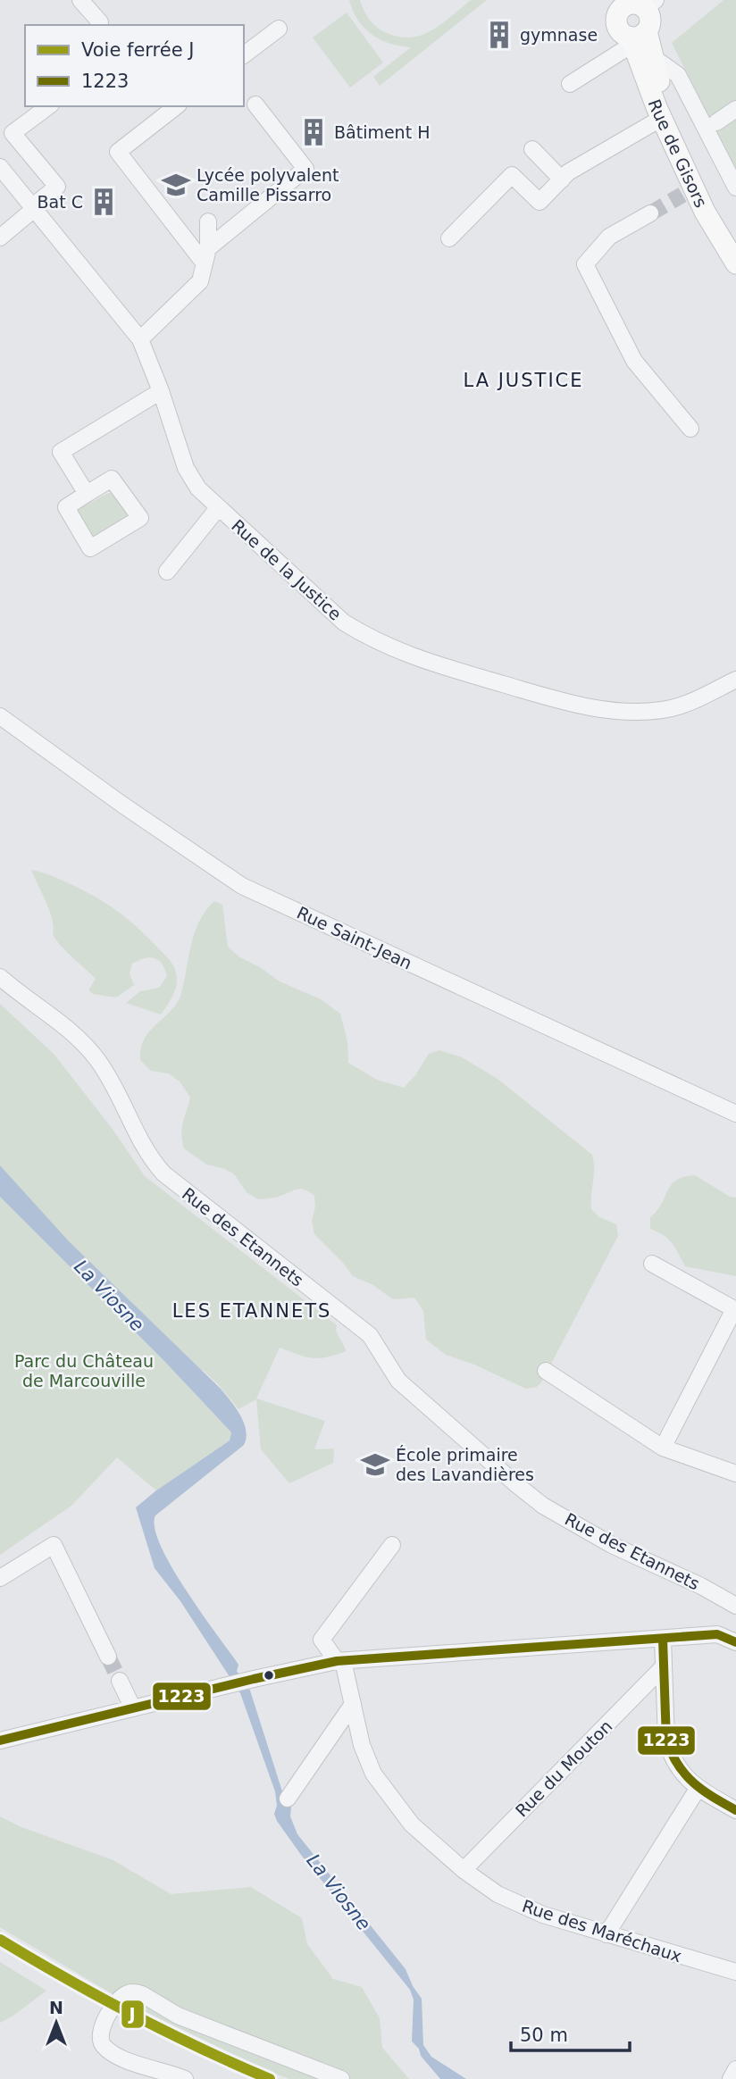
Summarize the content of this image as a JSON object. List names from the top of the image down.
{
  "streets": {
    "main road": ["Rue de Gisors"],
    "street": [
      "Rue de la Justice",
      "Rue Saint-Jean",
      "Rue des Etannets",
      "Rue du Mouton",
      "Rue des Maréchaux"
    ]
  },
  "crossings": [
    ["Rue du Mouton", "Rue des Maréchaux"]
  ],
  "districts": ["LA JUSTICE", "LES ETANNETS"],
  "water": ["La Viosne"],
  "parks": ["Parc du Château de Marcouville"],
  "places": {
    "building": ["gymnase", "Bâtiment H", "Bat C"],
    "school or university": ["Lycée polyvalent Camille Pissarro", "École primaire des Lavandières"]
  },
  "lines": ["transit line 1223", "rail line J"],
  "legend": ["Voie ferrée J", "1223"],
  "scale_bar": "50 m",
  "north": "top"
}
